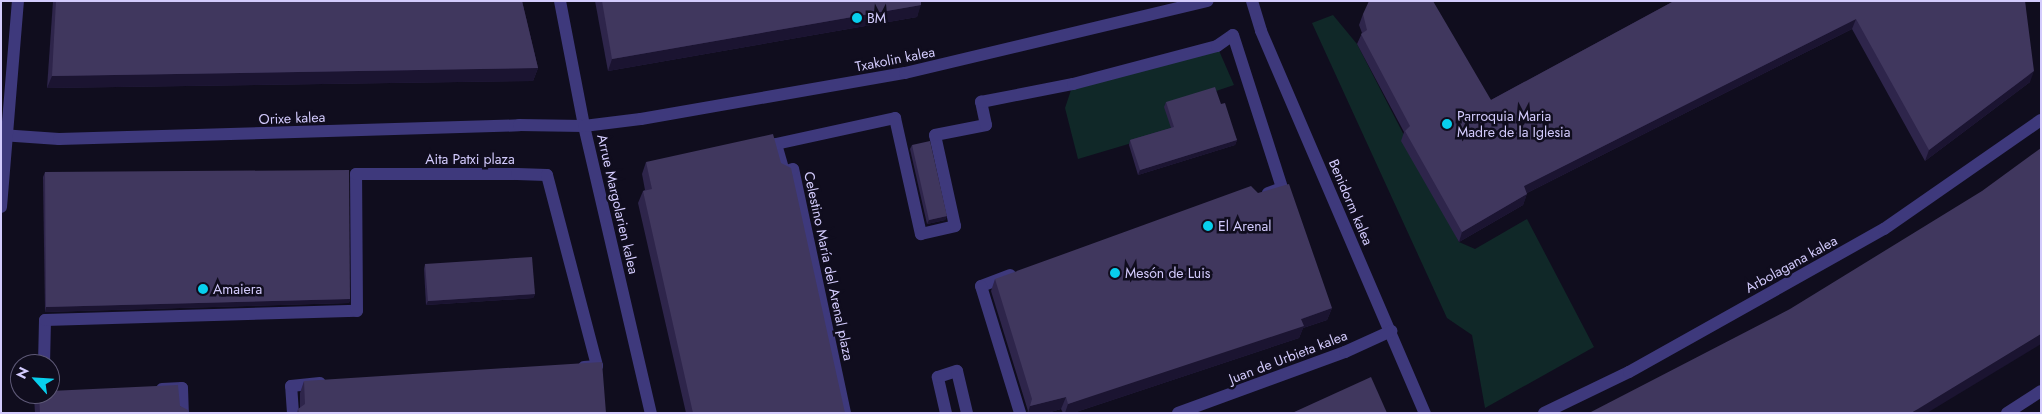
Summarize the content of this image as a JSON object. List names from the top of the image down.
{
  "streets": {
    "street": [
      "Txakolin kalea",
      "Orixe kalea",
      "Aita Patxi plaza",
      "Benidorm kalea",
      "Arrue Margolarien kalea",
      "Arbolagana kalea",
      "Celestino María del Arenal plaza",
      "Juan de Urbieta kalea"
    ]
  },
  "crossings": [
    ["Txakolin kalea", "Orixe kalea"],
    ["Txakolin kalea", "Arrue Margolarien kalea"],
    ["Orixe kalea", "Arrue Margolarien kalea"],
    ["Benidorm kalea", "Juan de Urbieta kalea"]
  ],
  "places": [
    "BM",
    "Parroquia Maria Madre de la Iglesia",
    "El Arenal",
    "Mesón de Luis",
    "Amaiera"
  ],
  "north": "top left"
}
